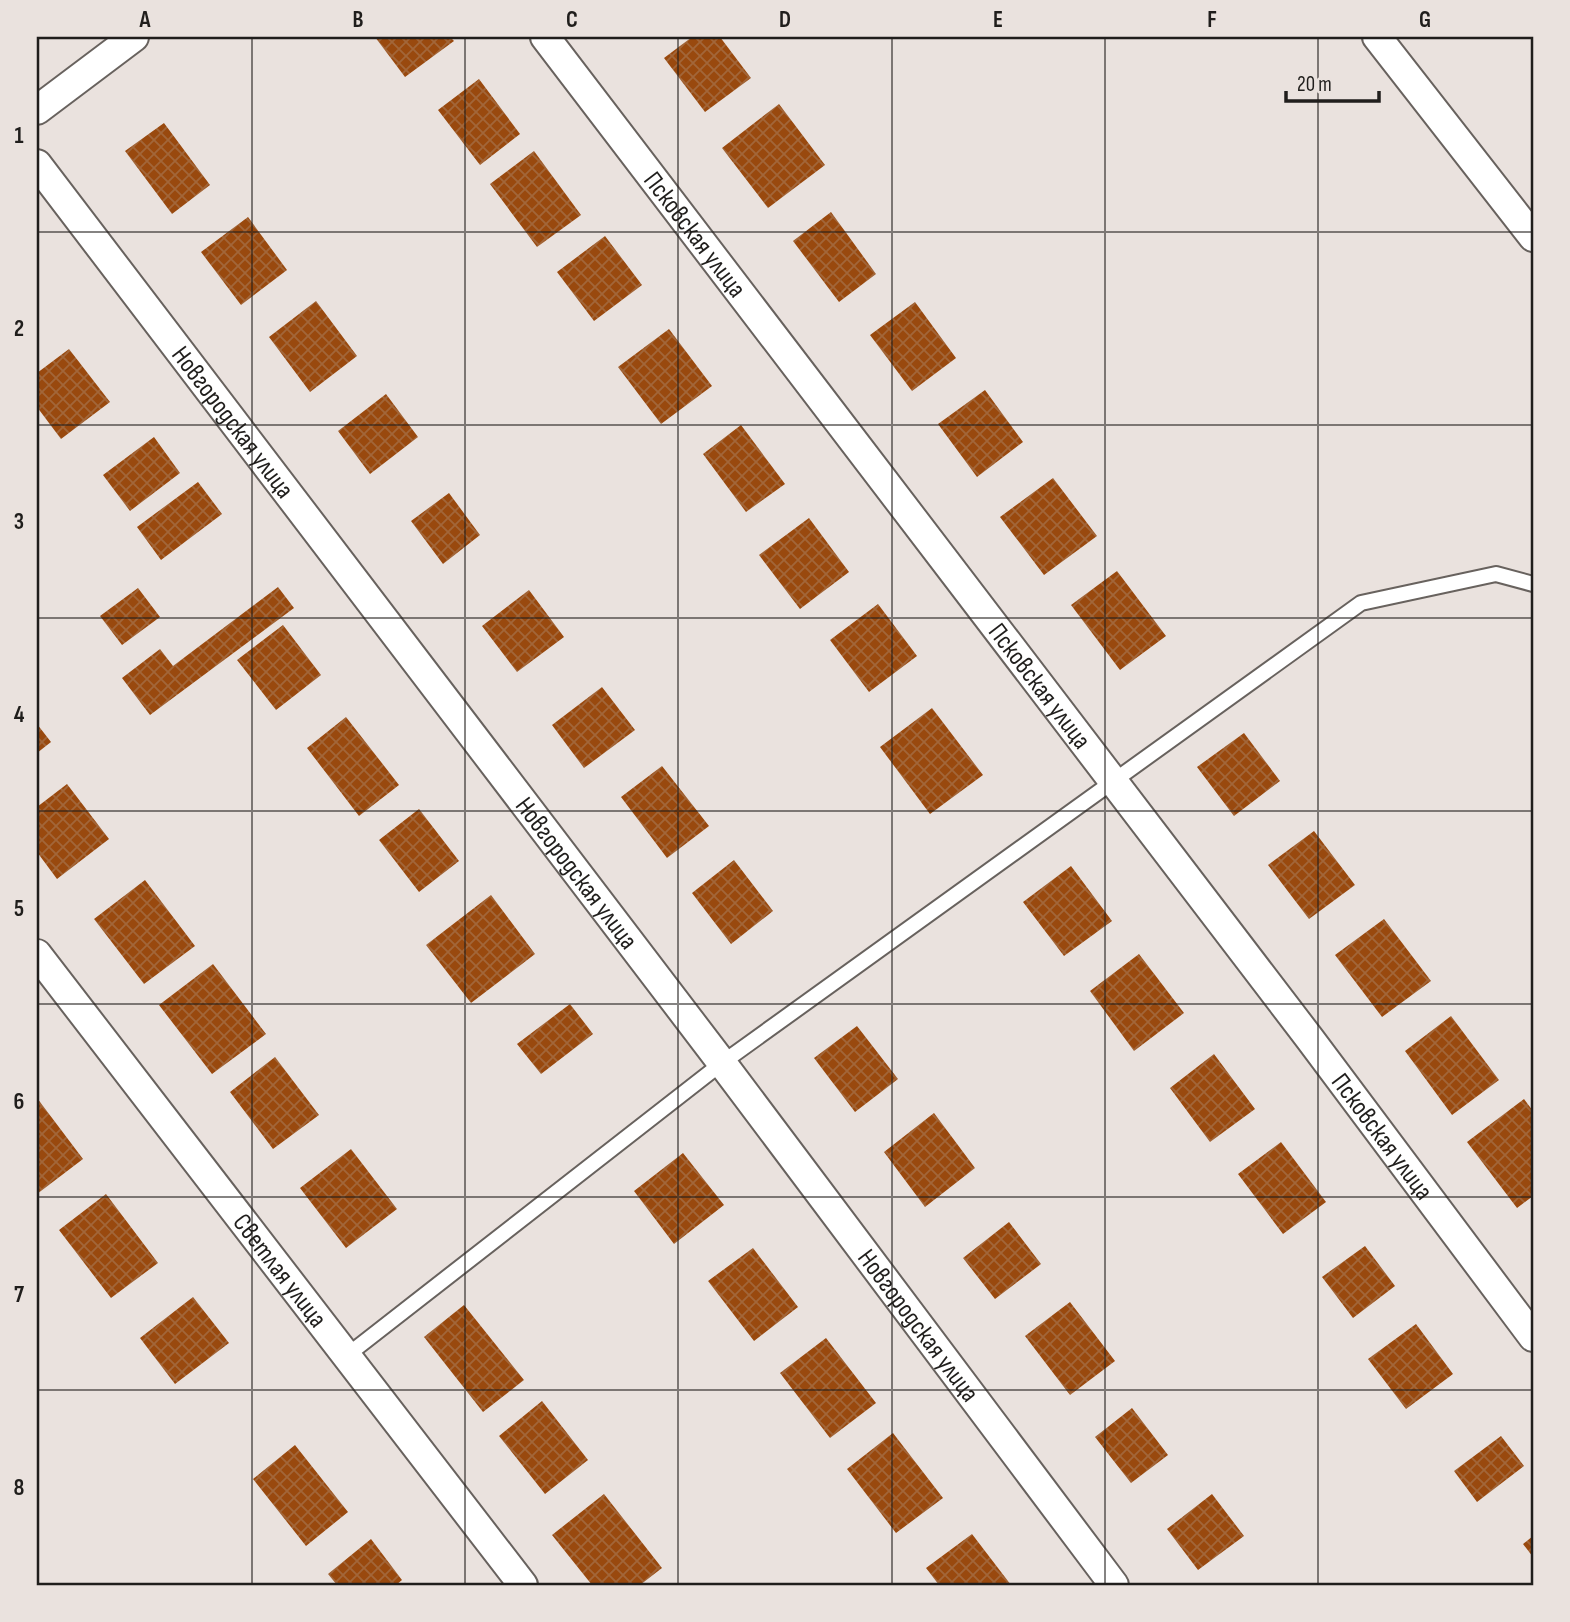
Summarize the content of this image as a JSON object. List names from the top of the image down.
{
  "streets": {
    "street": ["Псковская улица", "Новгородская улица", "Светлая улица"]
  },
  "scale_bar": "20 m",
  "grid": {
    "columns": [
      "A",
      "B",
      "C",
      "D",
      "E",
      "F",
      "G"
    ],
    "rows": [
      "1",
      "2",
      "3",
      "4",
      "5",
      "6",
      "7",
      "8"
    ]
  }
}
